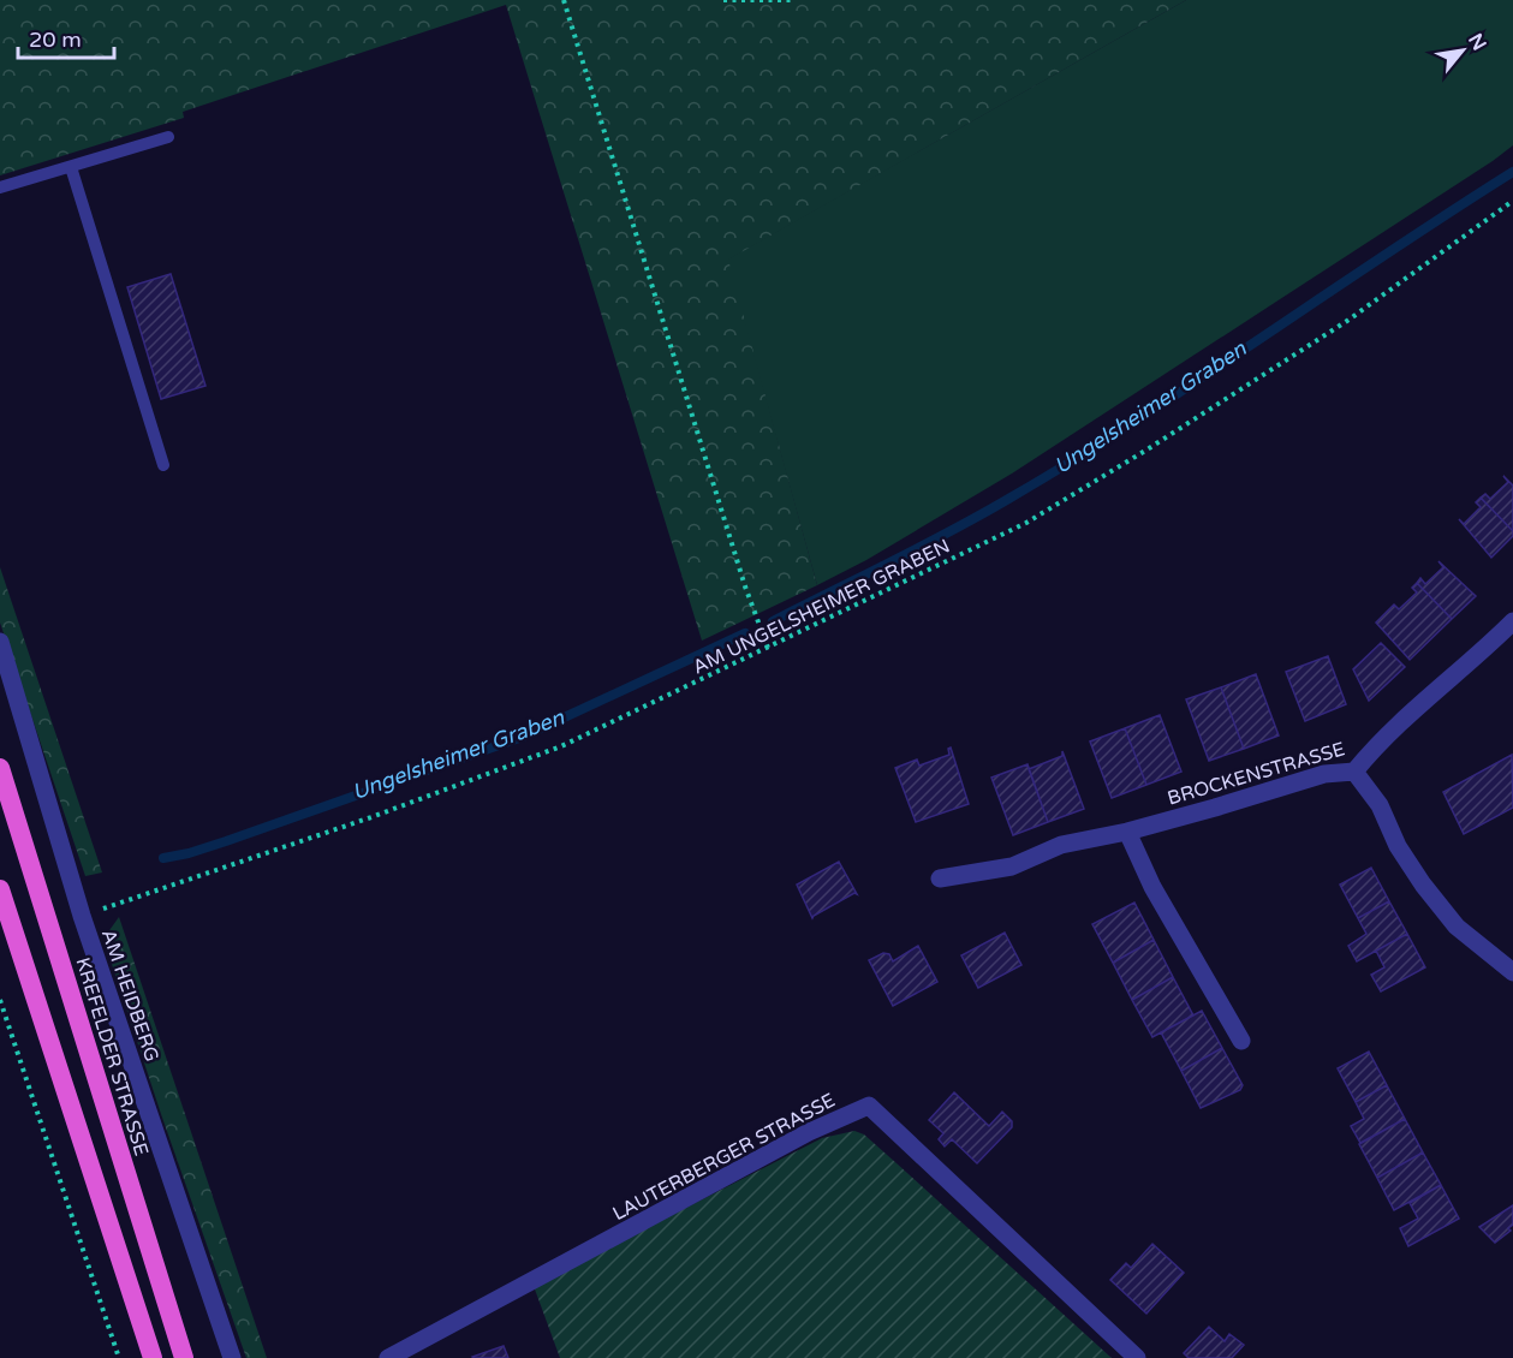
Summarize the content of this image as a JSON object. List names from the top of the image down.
{
  "streets": {
    "highway": ["KREFELDER STRASSE"],
    "street": ["BROCKENSTRASSE", "AM HEIDBERG", "LAUTERBERGER STRASSE"],
    "path": ["AM UNGELSHEIMER GRABEN"]
  },
  "crossings": [
    ["AM UNGELSHEIMER GRABEN", "AM HEIDBERG"]
  ],
  "water": ["Ungelsheimer Graben"],
  "scale_bar": "20 m",
  "north": "top right"
}
